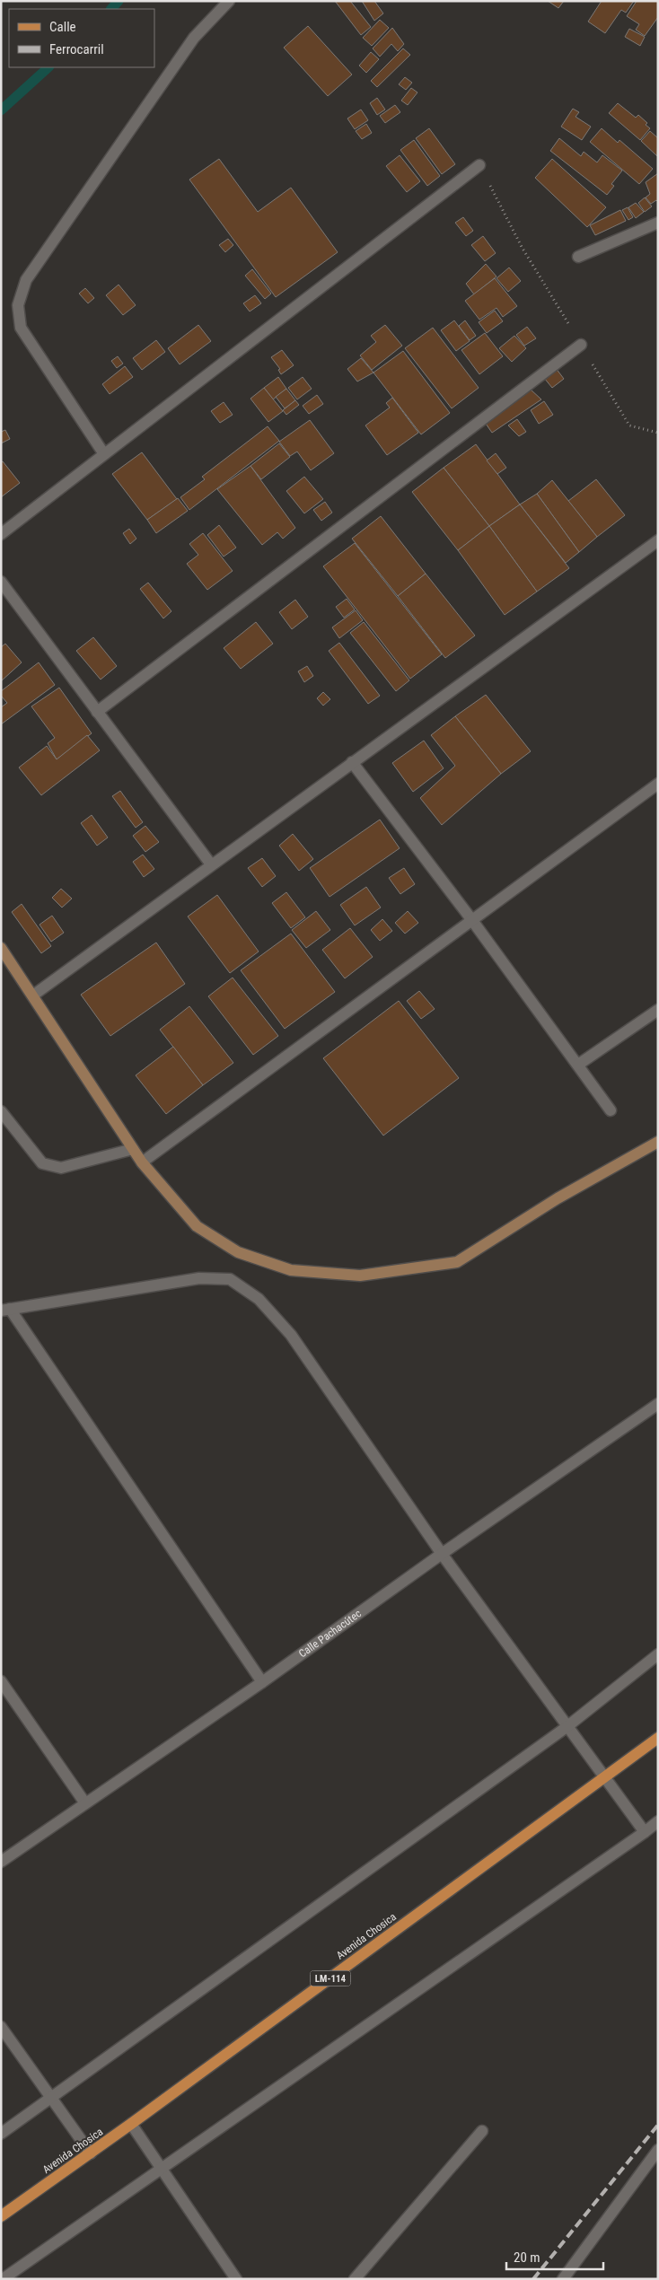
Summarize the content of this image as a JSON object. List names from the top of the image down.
{
  "streets": {
    "main road": ["Avenida Chosica", "LM-114"],
    "street": ["Calle Pachacútec"]
  },
  "legend": ["Calle", "Ferrocarril"],
  "scale_bar": "20 m"
}
